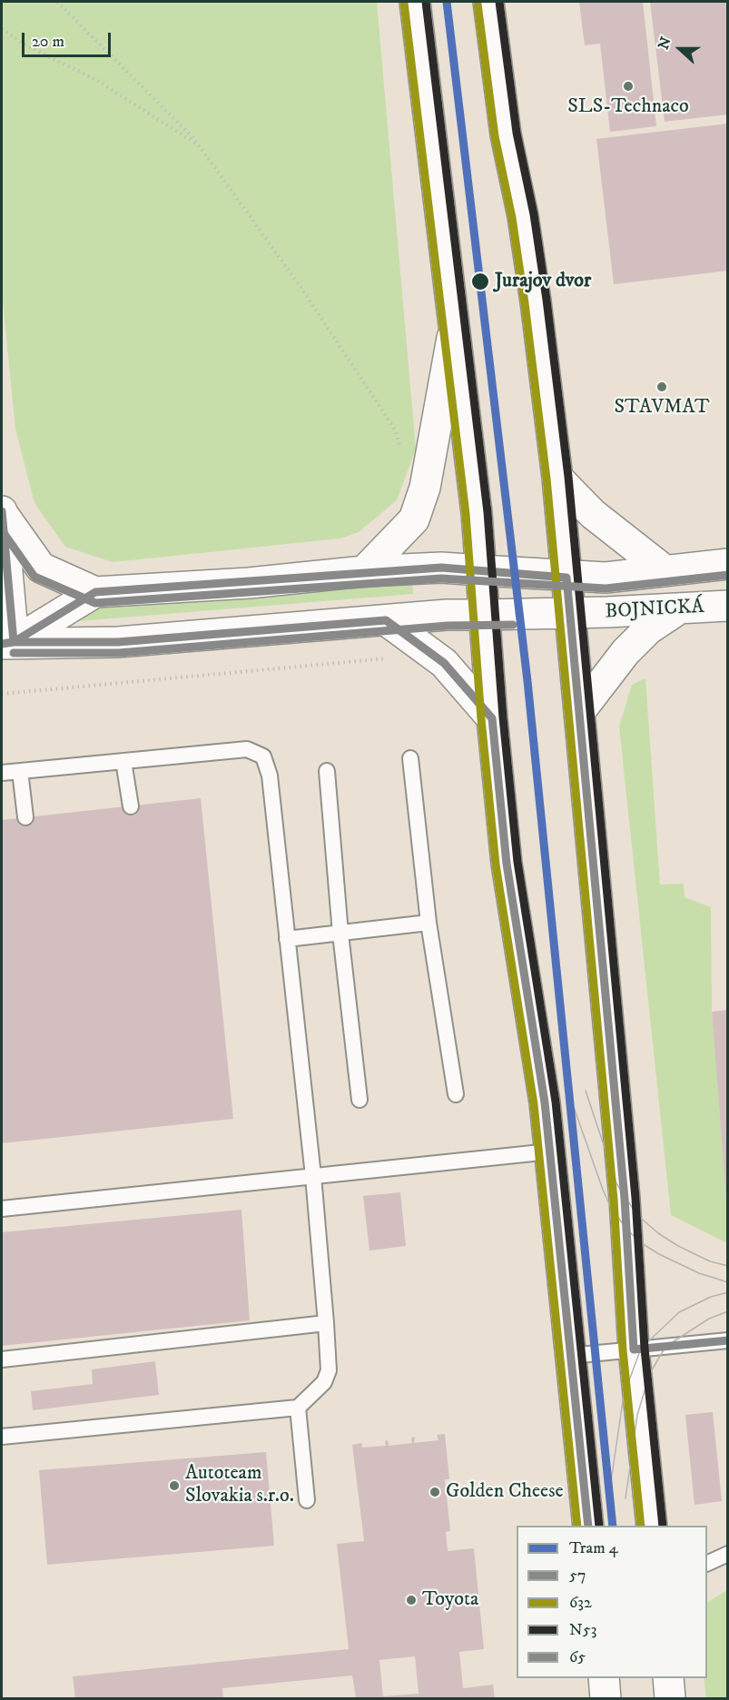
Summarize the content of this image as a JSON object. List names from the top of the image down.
{
  "streets": {
    "main road": ["BOJNICKÁ"]
  },
  "places": [
    "SLS-Technaco",
    "Jurajov dvor",
    "STAVMAT",
    "Autoteam Slovakia s.r.o.",
    "Golden Cheese",
    "Toyota"
  ],
  "lines": [
    "tram line 4",
    "transit line N53",
    "transit line 632",
    "transit line 57",
    "transit line 65"
  ],
  "legend": [
    "Tram 4",
    "57",
    "632",
    "N53",
    "65"
  ],
  "scale_bar": "20 m",
  "north": "left"
}
